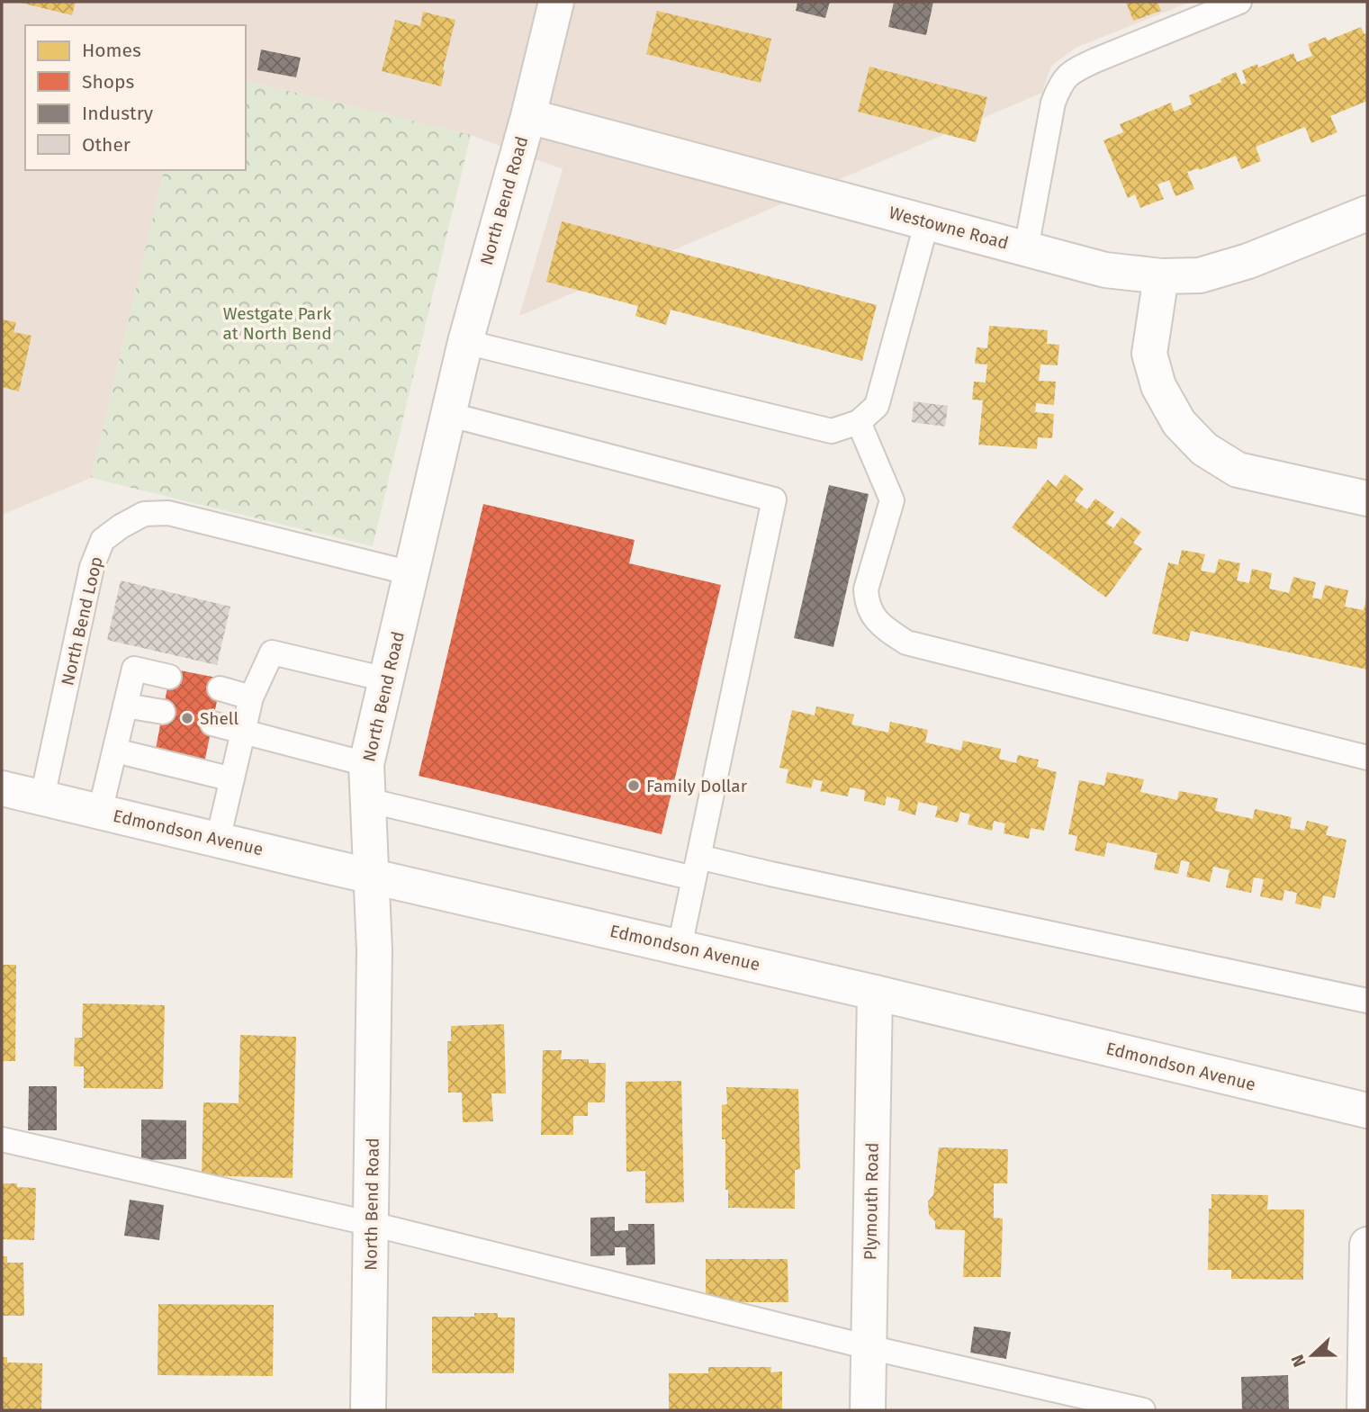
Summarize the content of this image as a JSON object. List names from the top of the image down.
{
  "streets": {
    "street": [
      "North Bend Road",
      "Westowne Road",
      "Edmondson Avenue",
      "Plymouth Road"
    ],
    "lane": ["North Bend Loop"]
  },
  "crossings": [
    ["North Bend Road", "Westowne Road"],
    ["North Bend Road", "North Bend Loop"],
    ["North Bend Road", "Edmondson Avenue"],
    ["North Bend Loop", "Edmondson Avenue"],
    ["Edmondson Avenue", "Plymouth Road"]
  ],
  "parks": ["Westgate Park at North Bend"],
  "places": ["Shell", "Family Dollar"],
  "legend": [
    "Homes",
    "Shops",
    "Industry",
    "Other"
  ],
  "north": "left"
}
